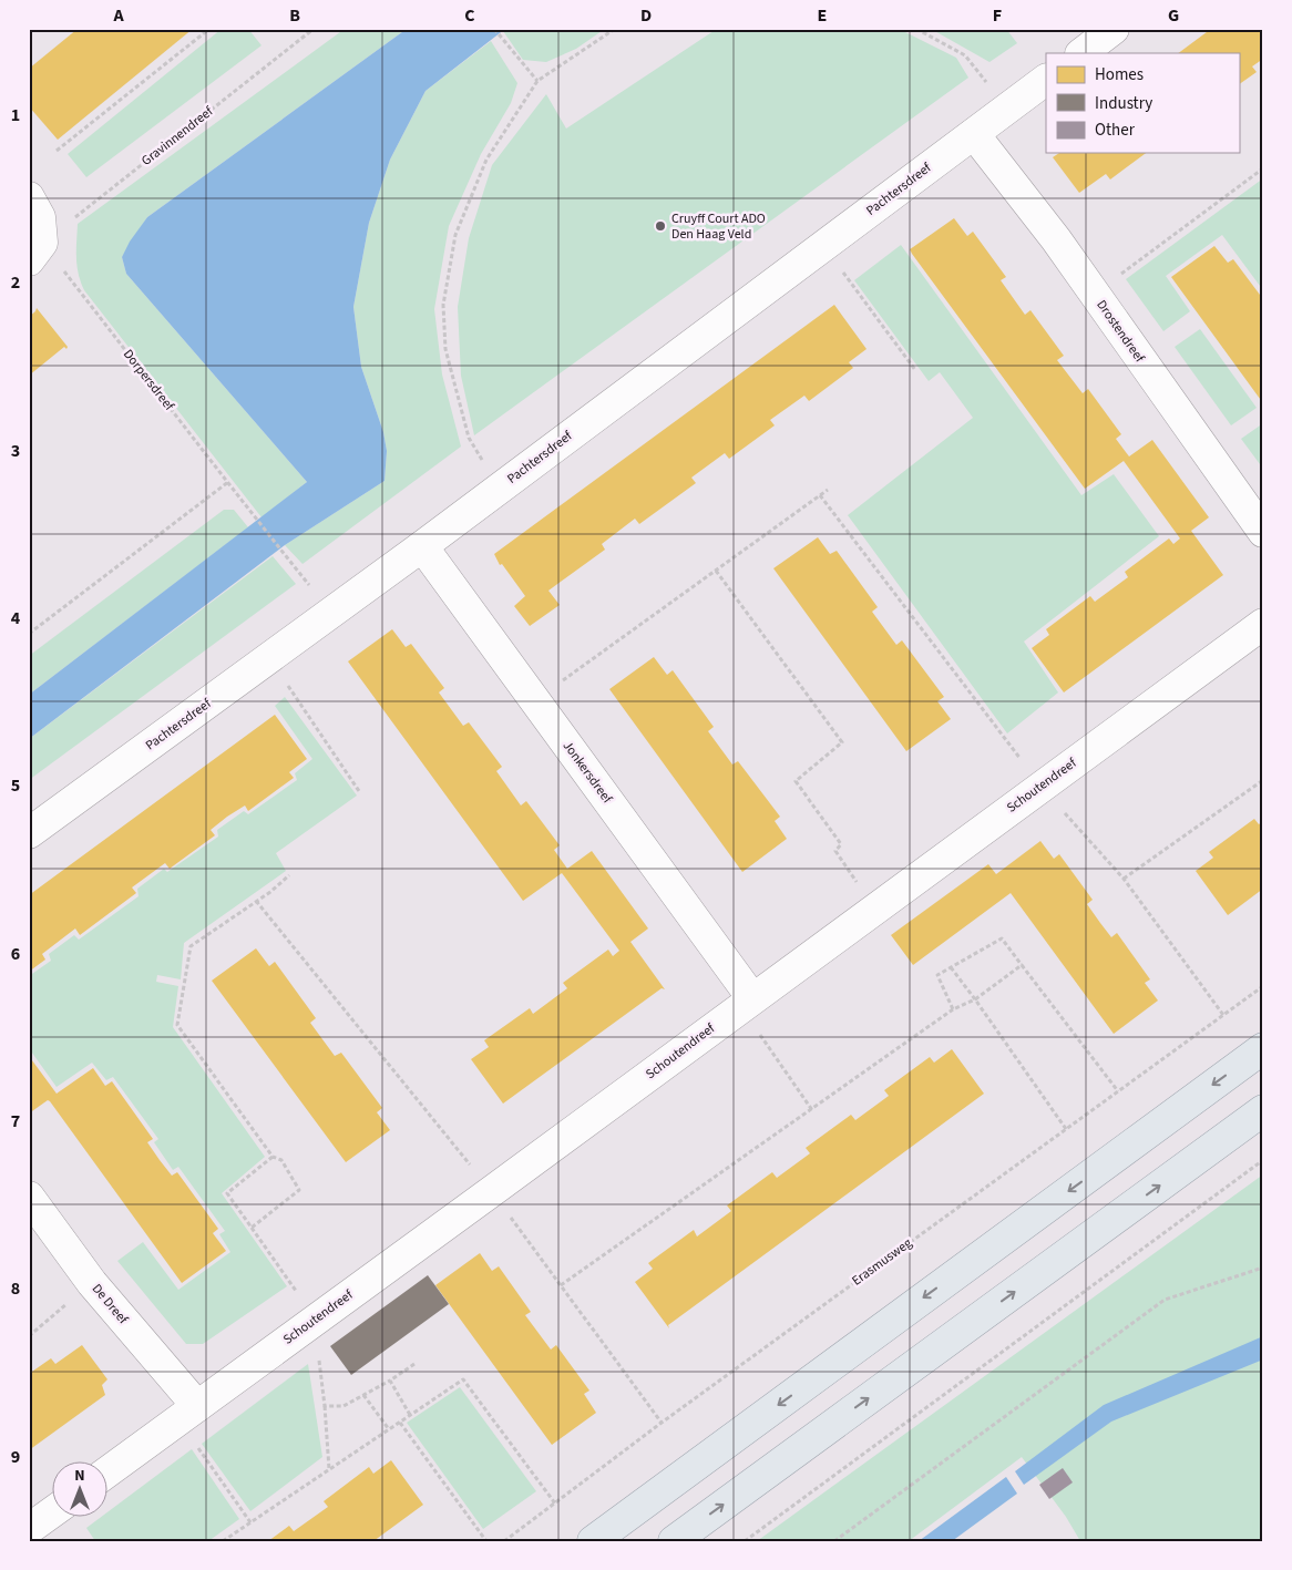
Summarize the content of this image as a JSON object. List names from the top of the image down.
{
  "streets": {
    "street": [
      "Pachtersdreef",
      "Drostendreef",
      "Jonkersdreef",
      "Schoutendreef",
      "De Dreef"
    ],
    "path": ["Gravinnendreef", "Dorpersdreef", "Erasmusweg"]
  },
  "crossings": [
    ["Gravinnendreef", "Dorpersdreef"],
    ["Pachtersdreef", "Drostendreef"],
    ["Pachtersdreef", "Jonkersdreef"],
    ["Jonkersdreef", "Schoutendreef"],
    ["Schoutendreef", "De Dreef"]
  ],
  "places": ["Cruyff Court ADO Den Haag Veld"],
  "legend": ["Homes", "Industry", "Other"],
  "north": "top",
  "grid": {
    "columns": [
      "A",
      "B",
      "C",
      "D",
      "E",
      "F",
      "G"
    ],
    "rows": [
      "1",
      "2",
      "3",
      "4",
      "5",
      "6",
      "7",
      "8",
      "9"
    ]
  }
}
